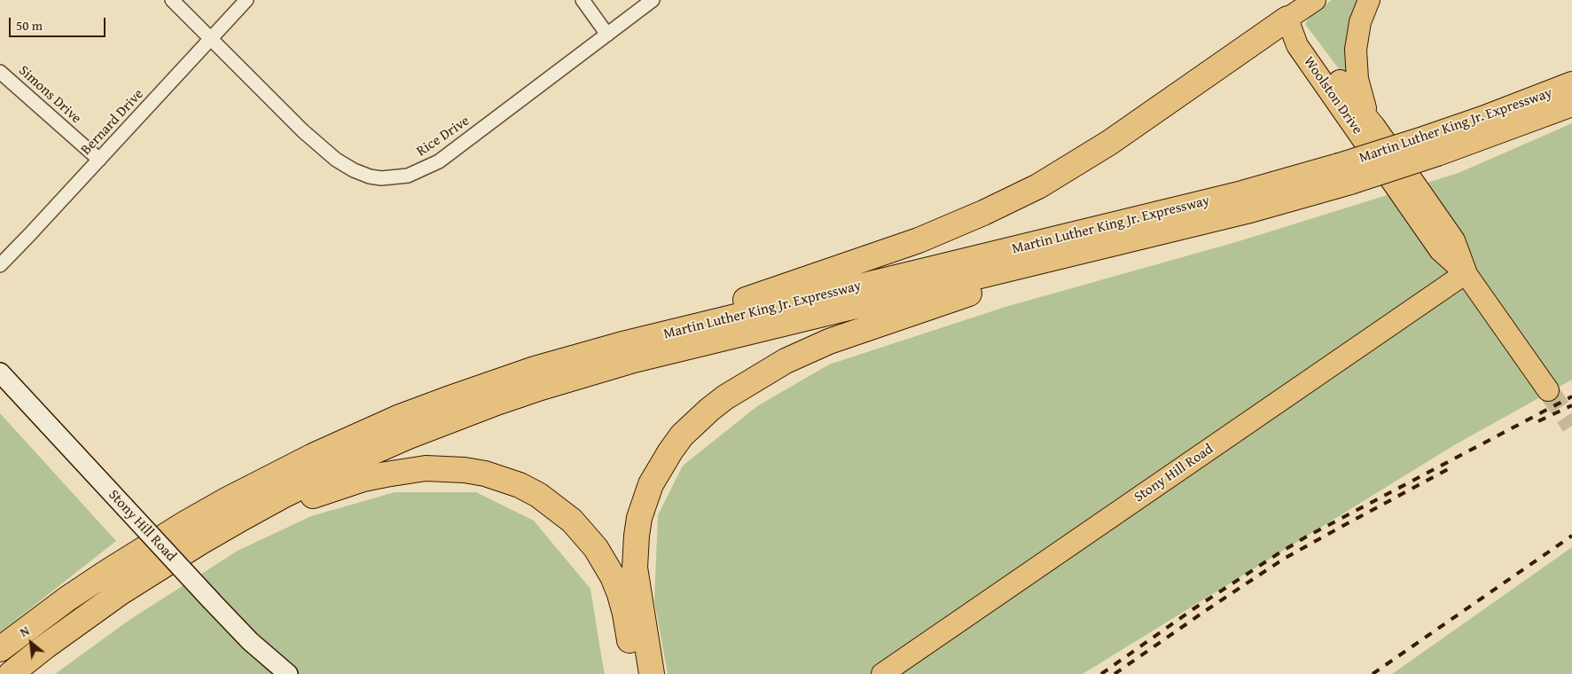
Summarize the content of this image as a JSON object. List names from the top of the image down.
{
  "streets": {
    "highway": ["Martin Luther King Jr. Expressway"],
    "main road": ["Woolston Drive", "Stony Hill Road"],
    "street": ["Simons Drive", "Bernard Drive", "Rice Drive"]
  },
  "crossings": [
    ["Simons Drive", "Bernard Drive"],
    ["Woolston Drive", "Stony Hill Road"],
    ["Bernard Drive", "Rice Drive"]
  ],
  "scale_bar": "50 m",
  "north": "top left"
}
